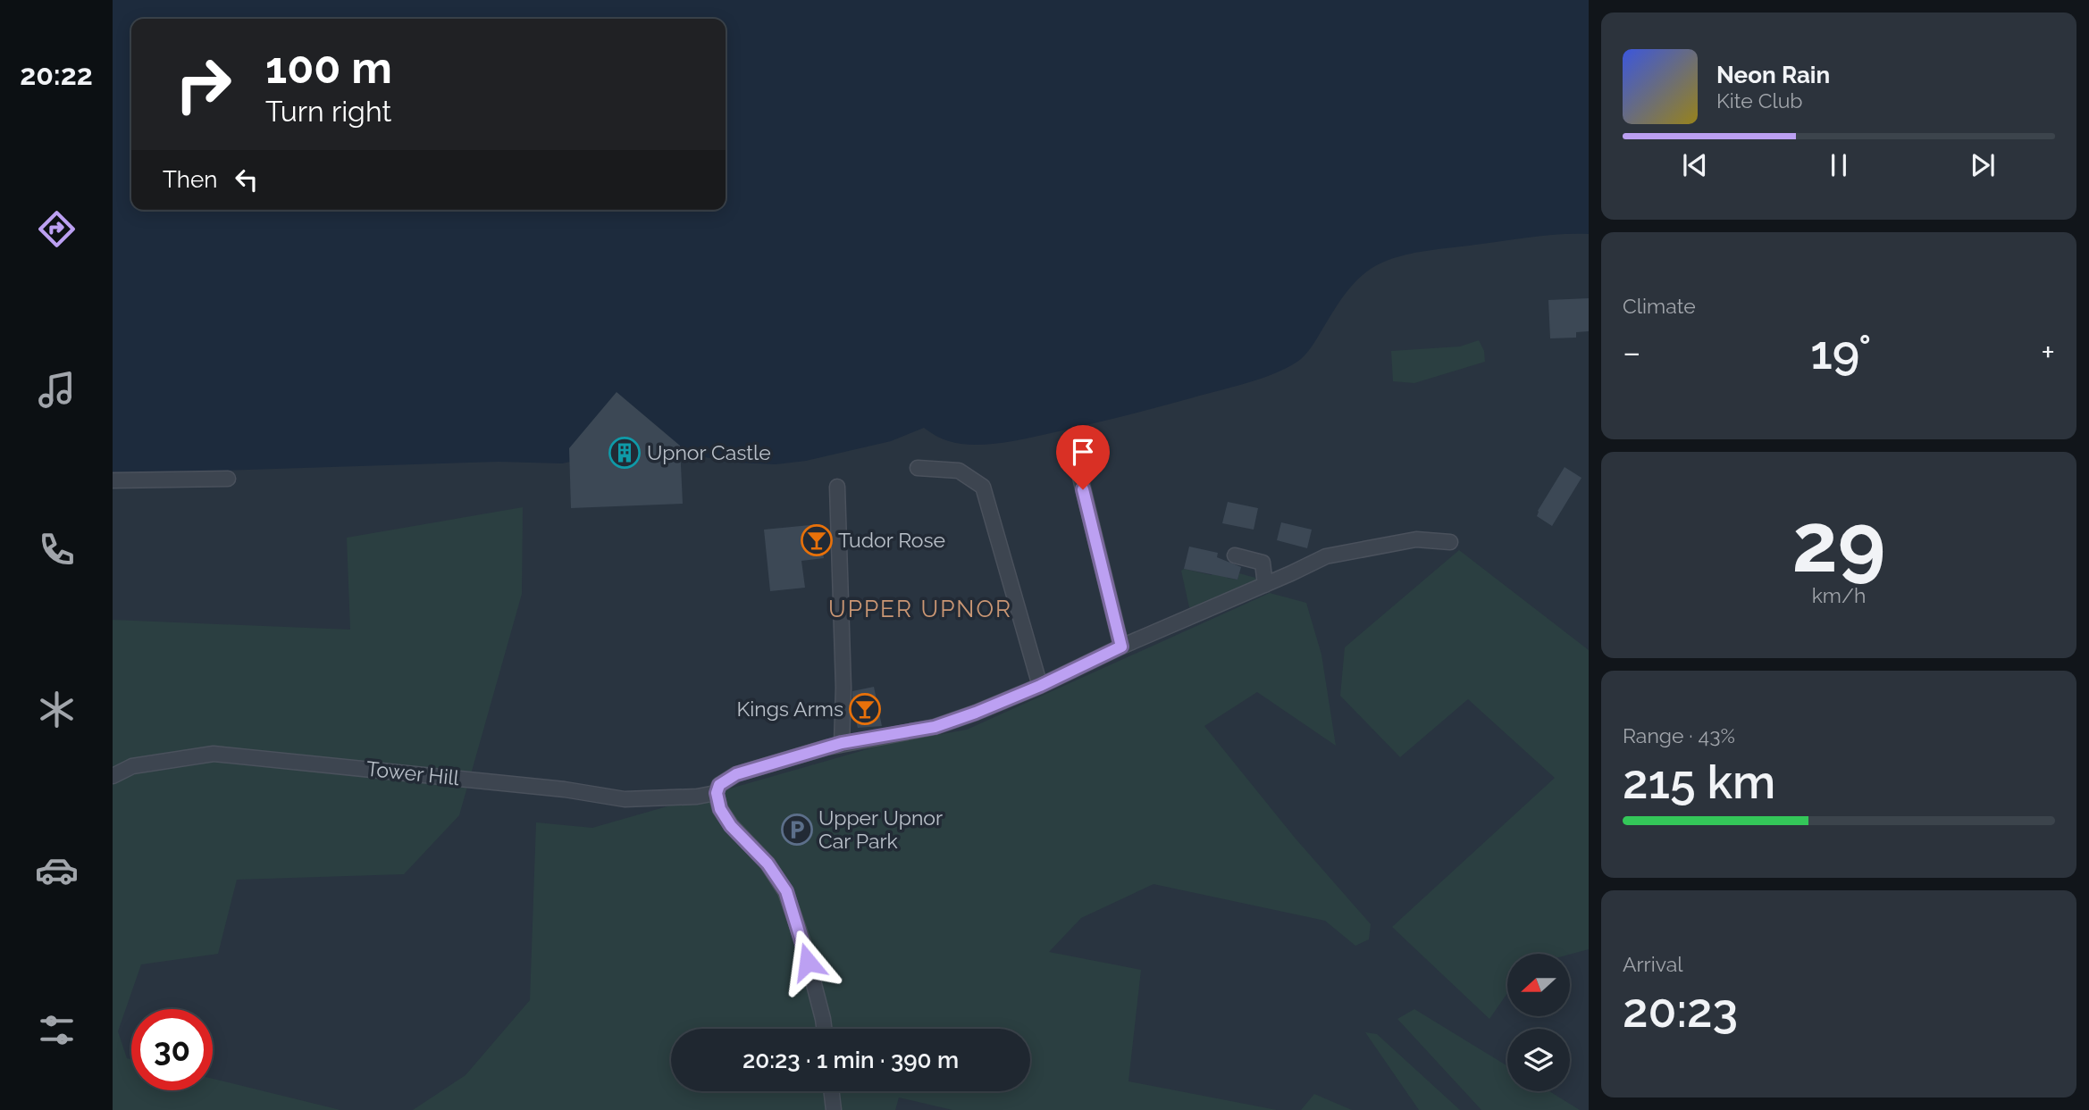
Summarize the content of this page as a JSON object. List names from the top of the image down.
{
  "streets": {
    "street": ["Tower Hill"]
  },
  "districts": ["UPPER UPNOR"],
  "places": {
    "building": ["Upnor Castle"],
    "bar": ["Tudor Rose", "Kings Arms"],
    "parking": ["Upper Upnor Car Park"]
  },
  "north": "left",
  "page": {
    "tabs": "20:22",
    "turn": ["100 m", "Turn right"],
    "song": ["Neon Rain", "Kite Club"],
    "then": "Then",
    "tile": [
      "Climate",
      ["29", "km/h"],
      ["Range · 43%", "215 km"],
      ["Arrival", "20:23"]
    ],
    "heat": ["−", "19°", "+"],
    "limit": "30",
    "trip": "20:23 · 1 min · 390 m"
  }
}
